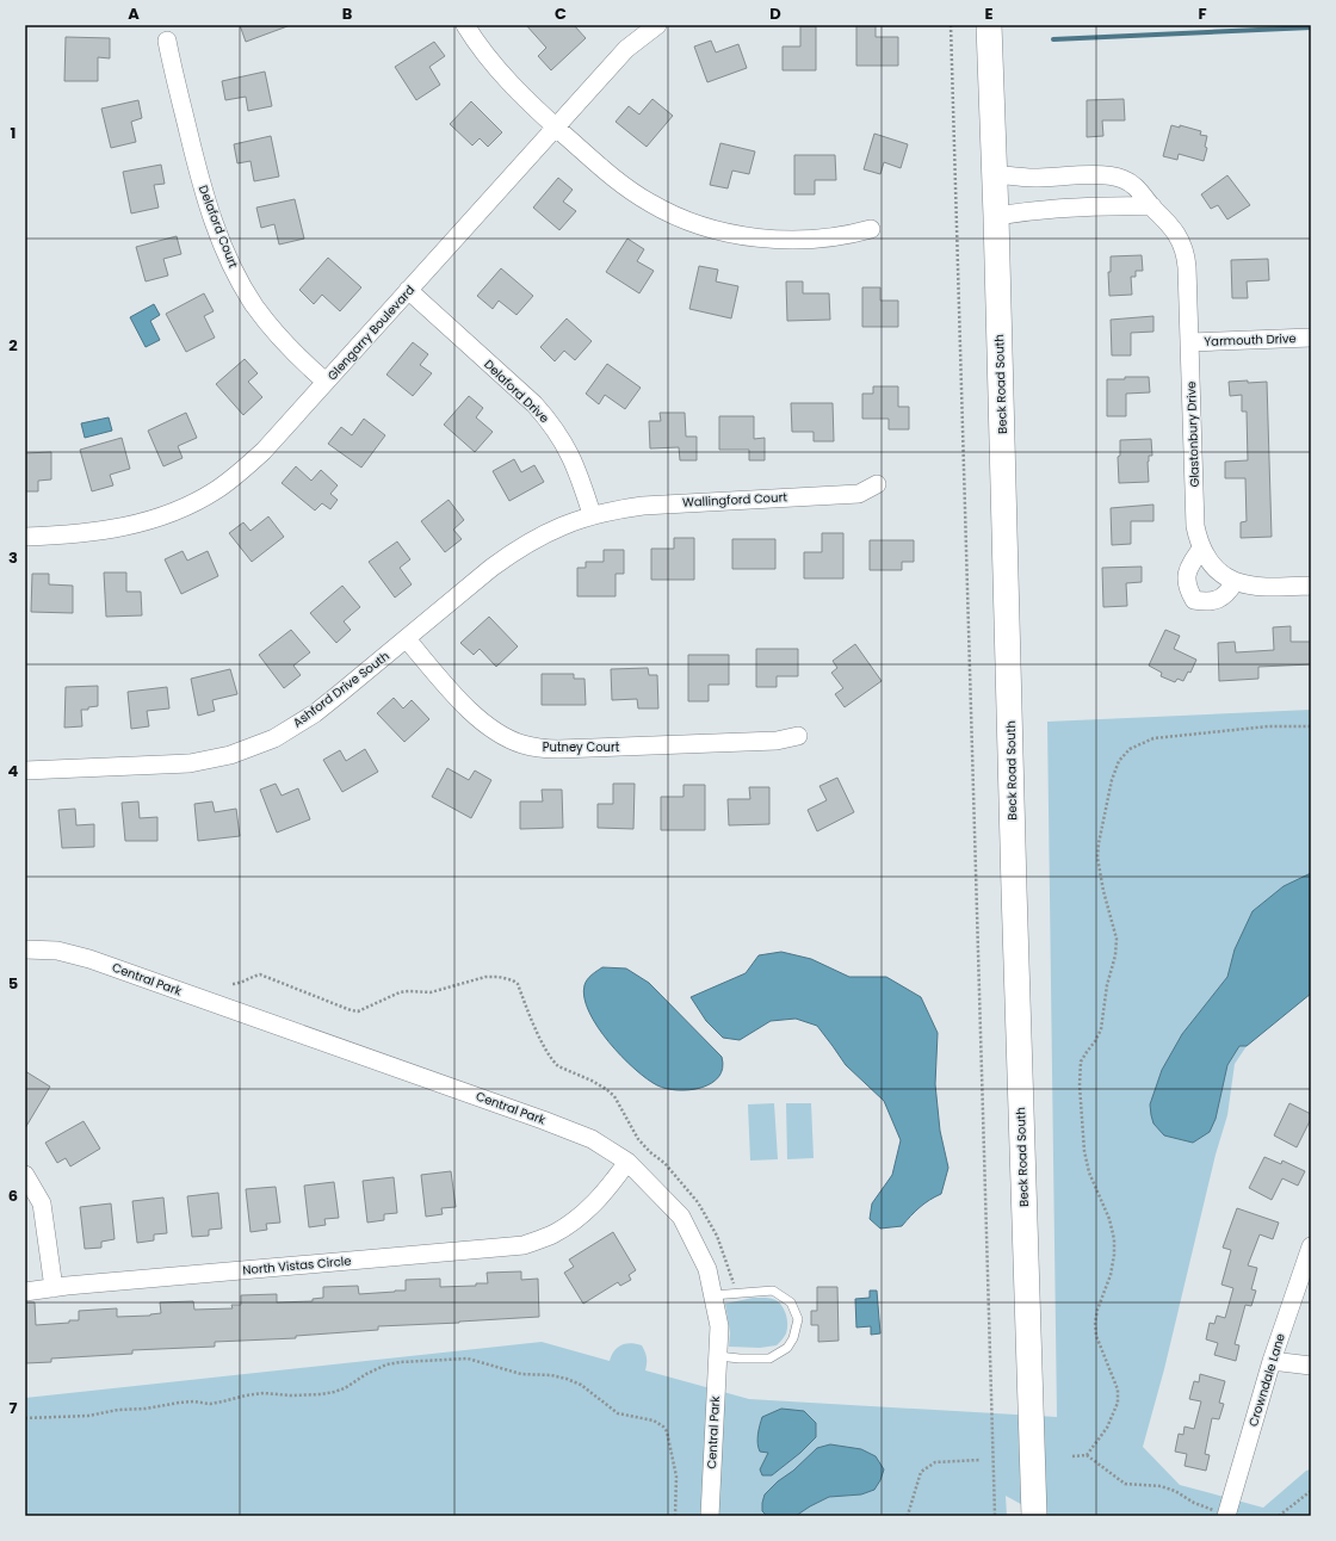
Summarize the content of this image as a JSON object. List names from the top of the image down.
{
  "streets": {
    "main road": ["Beck Road South"],
    "street": [
      "Delaford Court",
      "Glengarry Boulevard",
      "Yarmouth Drive",
      "Delaford Drive",
      "Glastonbury Drive",
      "Wallingford Court",
      "Ashford Drive South",
      "Putney Court",
      "Central Park",
      "North Vistas Circle",
      "Crowndale Lane"
    ]
  },
  "crossings": [
    ["Delaford Court", "Glengarry Boulevard"],
    ["Glengarry Boulevard", "Delaford Drive"],
    ["Yarmouth Drive", "Glastonbury Drive"],
    ["Beck Road South", "Glastonbury Drive"],
    ["Delaford Drive", "Wallingford Court"],
    ["Delaford Drive", "Ashford Drive South"],
    ["Wallingford Court", "Ashford Drive South"],
    ["Ashford Drive South", "Putney Court"],
    ["Central Park", "North Vistas Circle"]
  ],
  "grid": {
    "columns": [
      "A",
      "B",
      "C",
      "D",
      "E",
      "F"
    ],
    "rows": [
      "1",
      "2",
      "3",
      "4",
      "5",
      "6",
      "7"
    ]
  }
}
